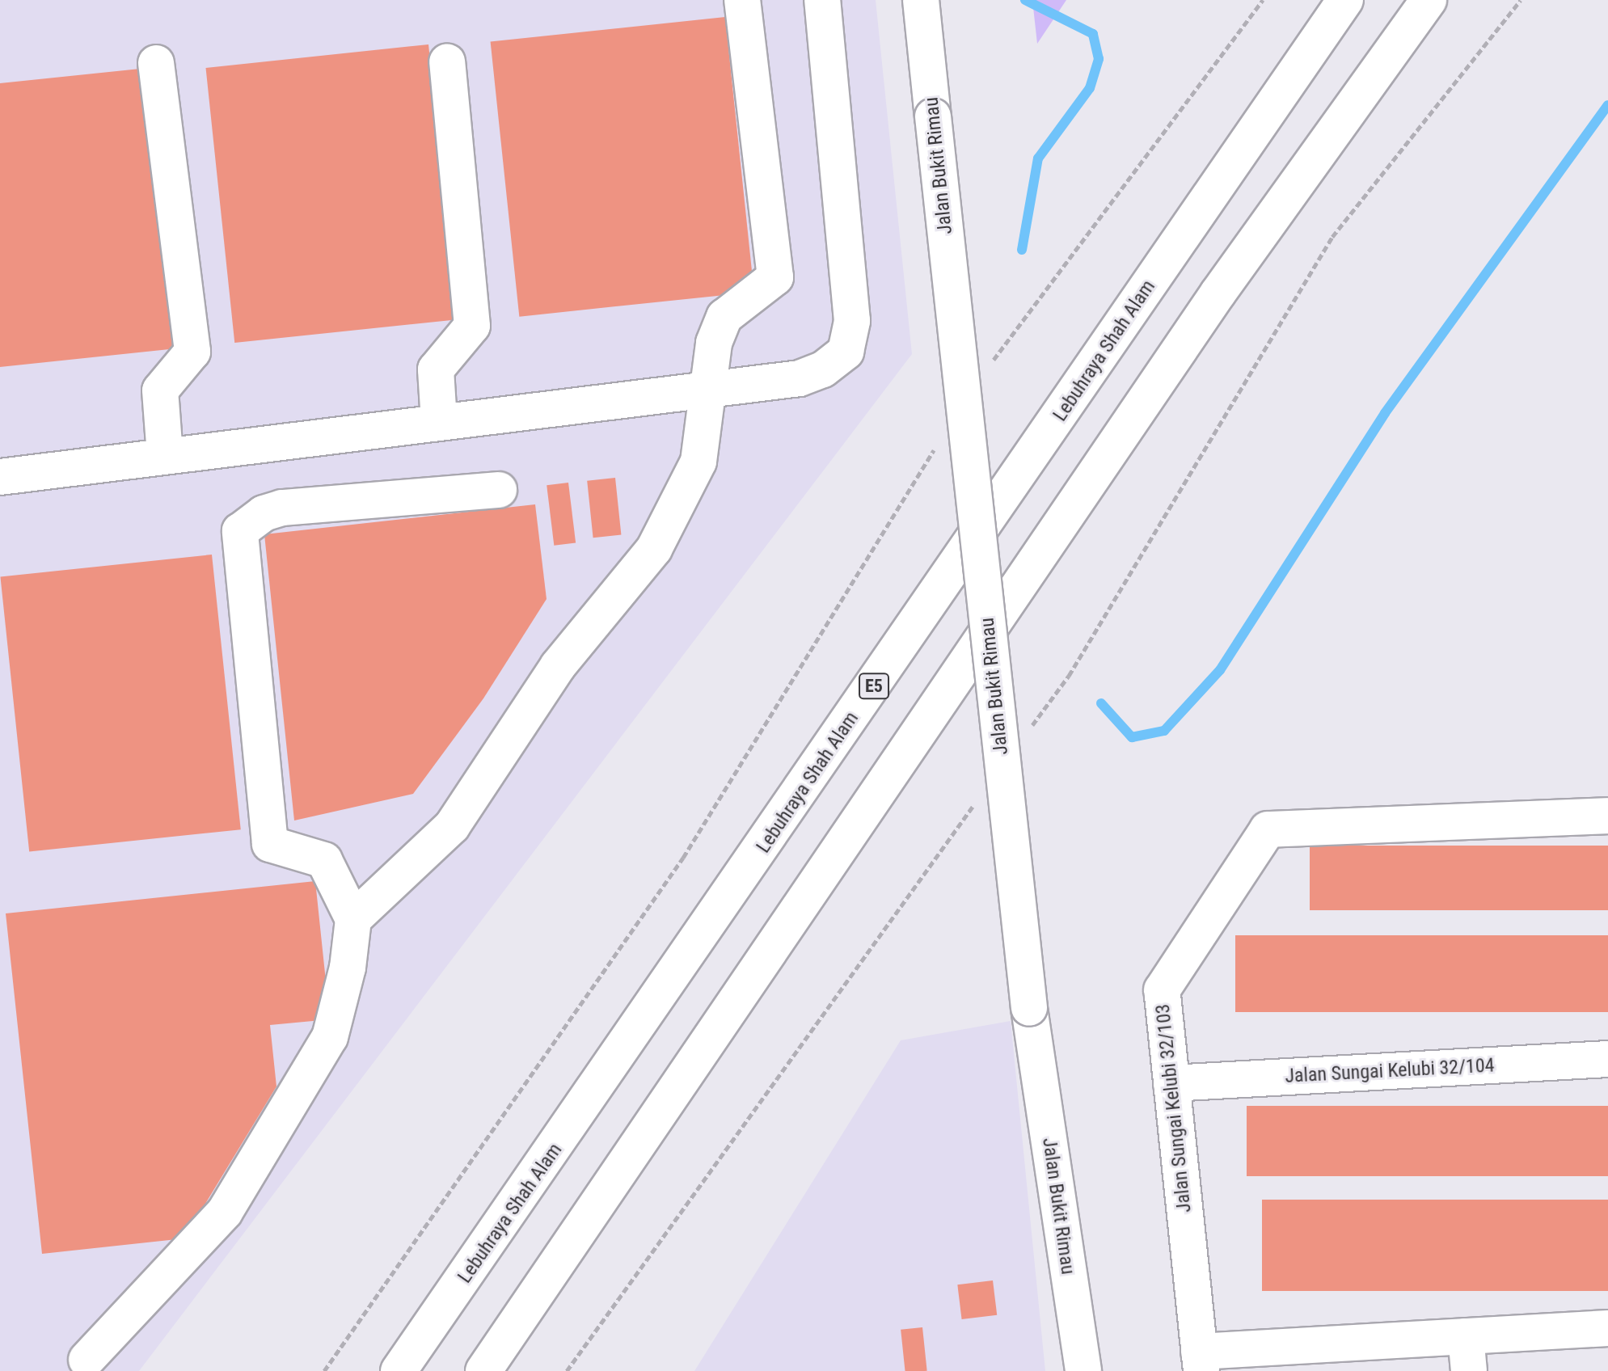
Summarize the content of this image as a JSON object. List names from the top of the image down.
{
  "streets": {
    "main road": [
      "Jalan Bukit Rimau",
      "Lebuhraya Shah Alam",
      "E5",
      "Jalan Sungai Kelubi 32/104",
      "Jalan Sungai Kelubi 32/103"
    ]
  },
  "crossings": [
    ["Jalan Sungai Kelubi 32/104", "Jalan Sungai Kelubi 32/103"]
  ]
}
